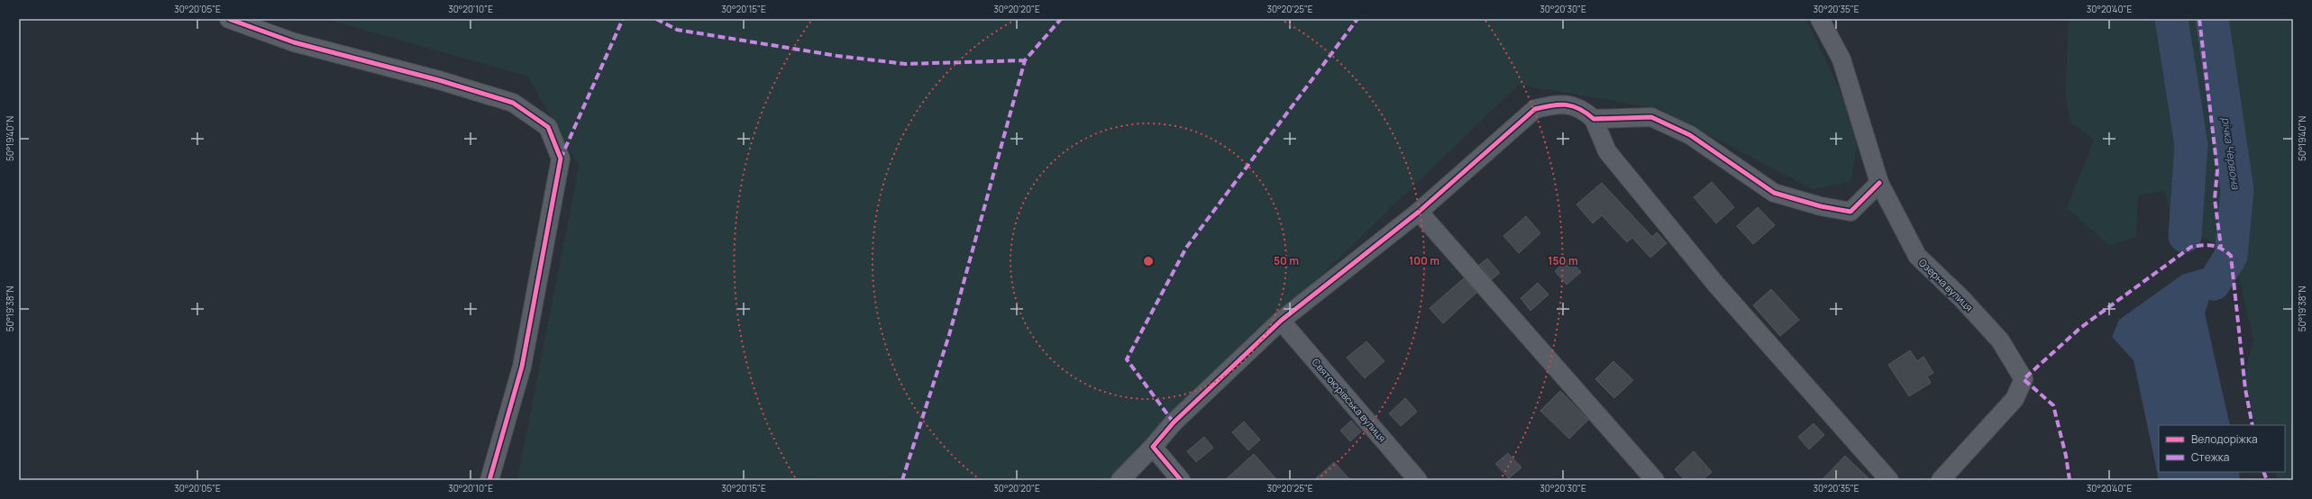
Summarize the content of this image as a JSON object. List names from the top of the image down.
{
  "streets": {
    "street": ["Озерна вулиця", "Святоюрівська вулиця"]
  },
  "water": ["річка Червона"],
  "legend": ["Велодоріжка", "Стежка"],
  "coordinates": [
    "30°20'05\"E",
    "30°20'10\"E",
    "30°20'15\"E",
    "30°20'20\"E",
    "30°20'25\"E",
    "30°20'30\"E",
    "30°20'35\"E",
    "30°20'40\"E",
    "50°19'40\"N",
    "50°19'38\"N"
  ],
  "rings": ["50 m", "100 m", "150 m"]
}
